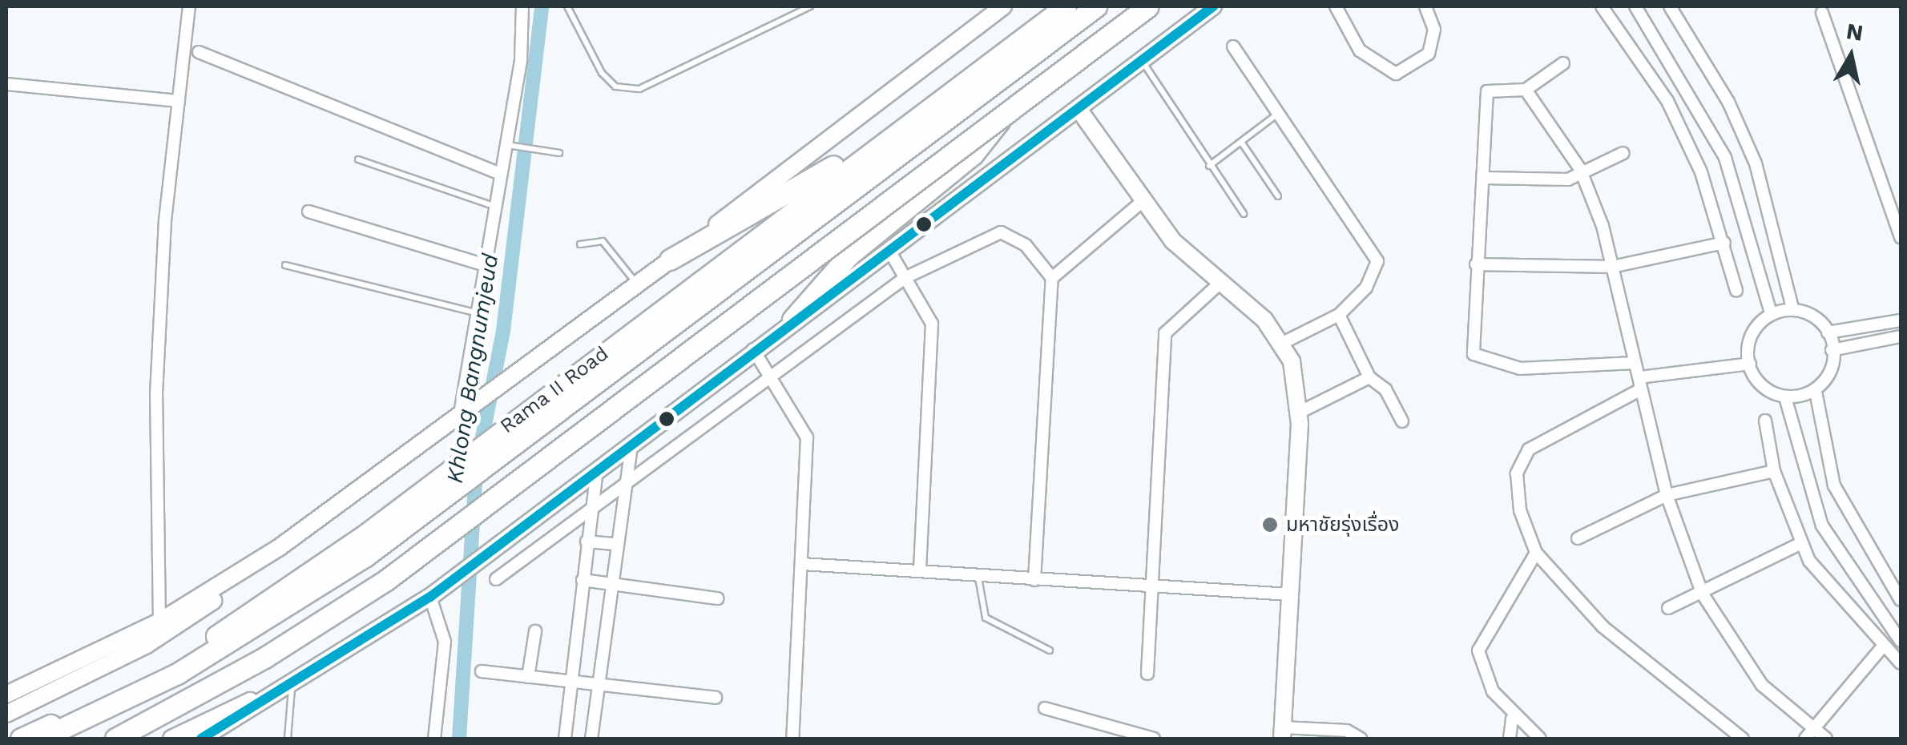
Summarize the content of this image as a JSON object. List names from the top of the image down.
{
  "streets": {
    "highway": ["Rama II Road"]
  },
  "water": ["Khlong Bangnumjeud"],
  "places": ["มหาชัยรุ่งเรื่อง"],
  "north": "top"
}
